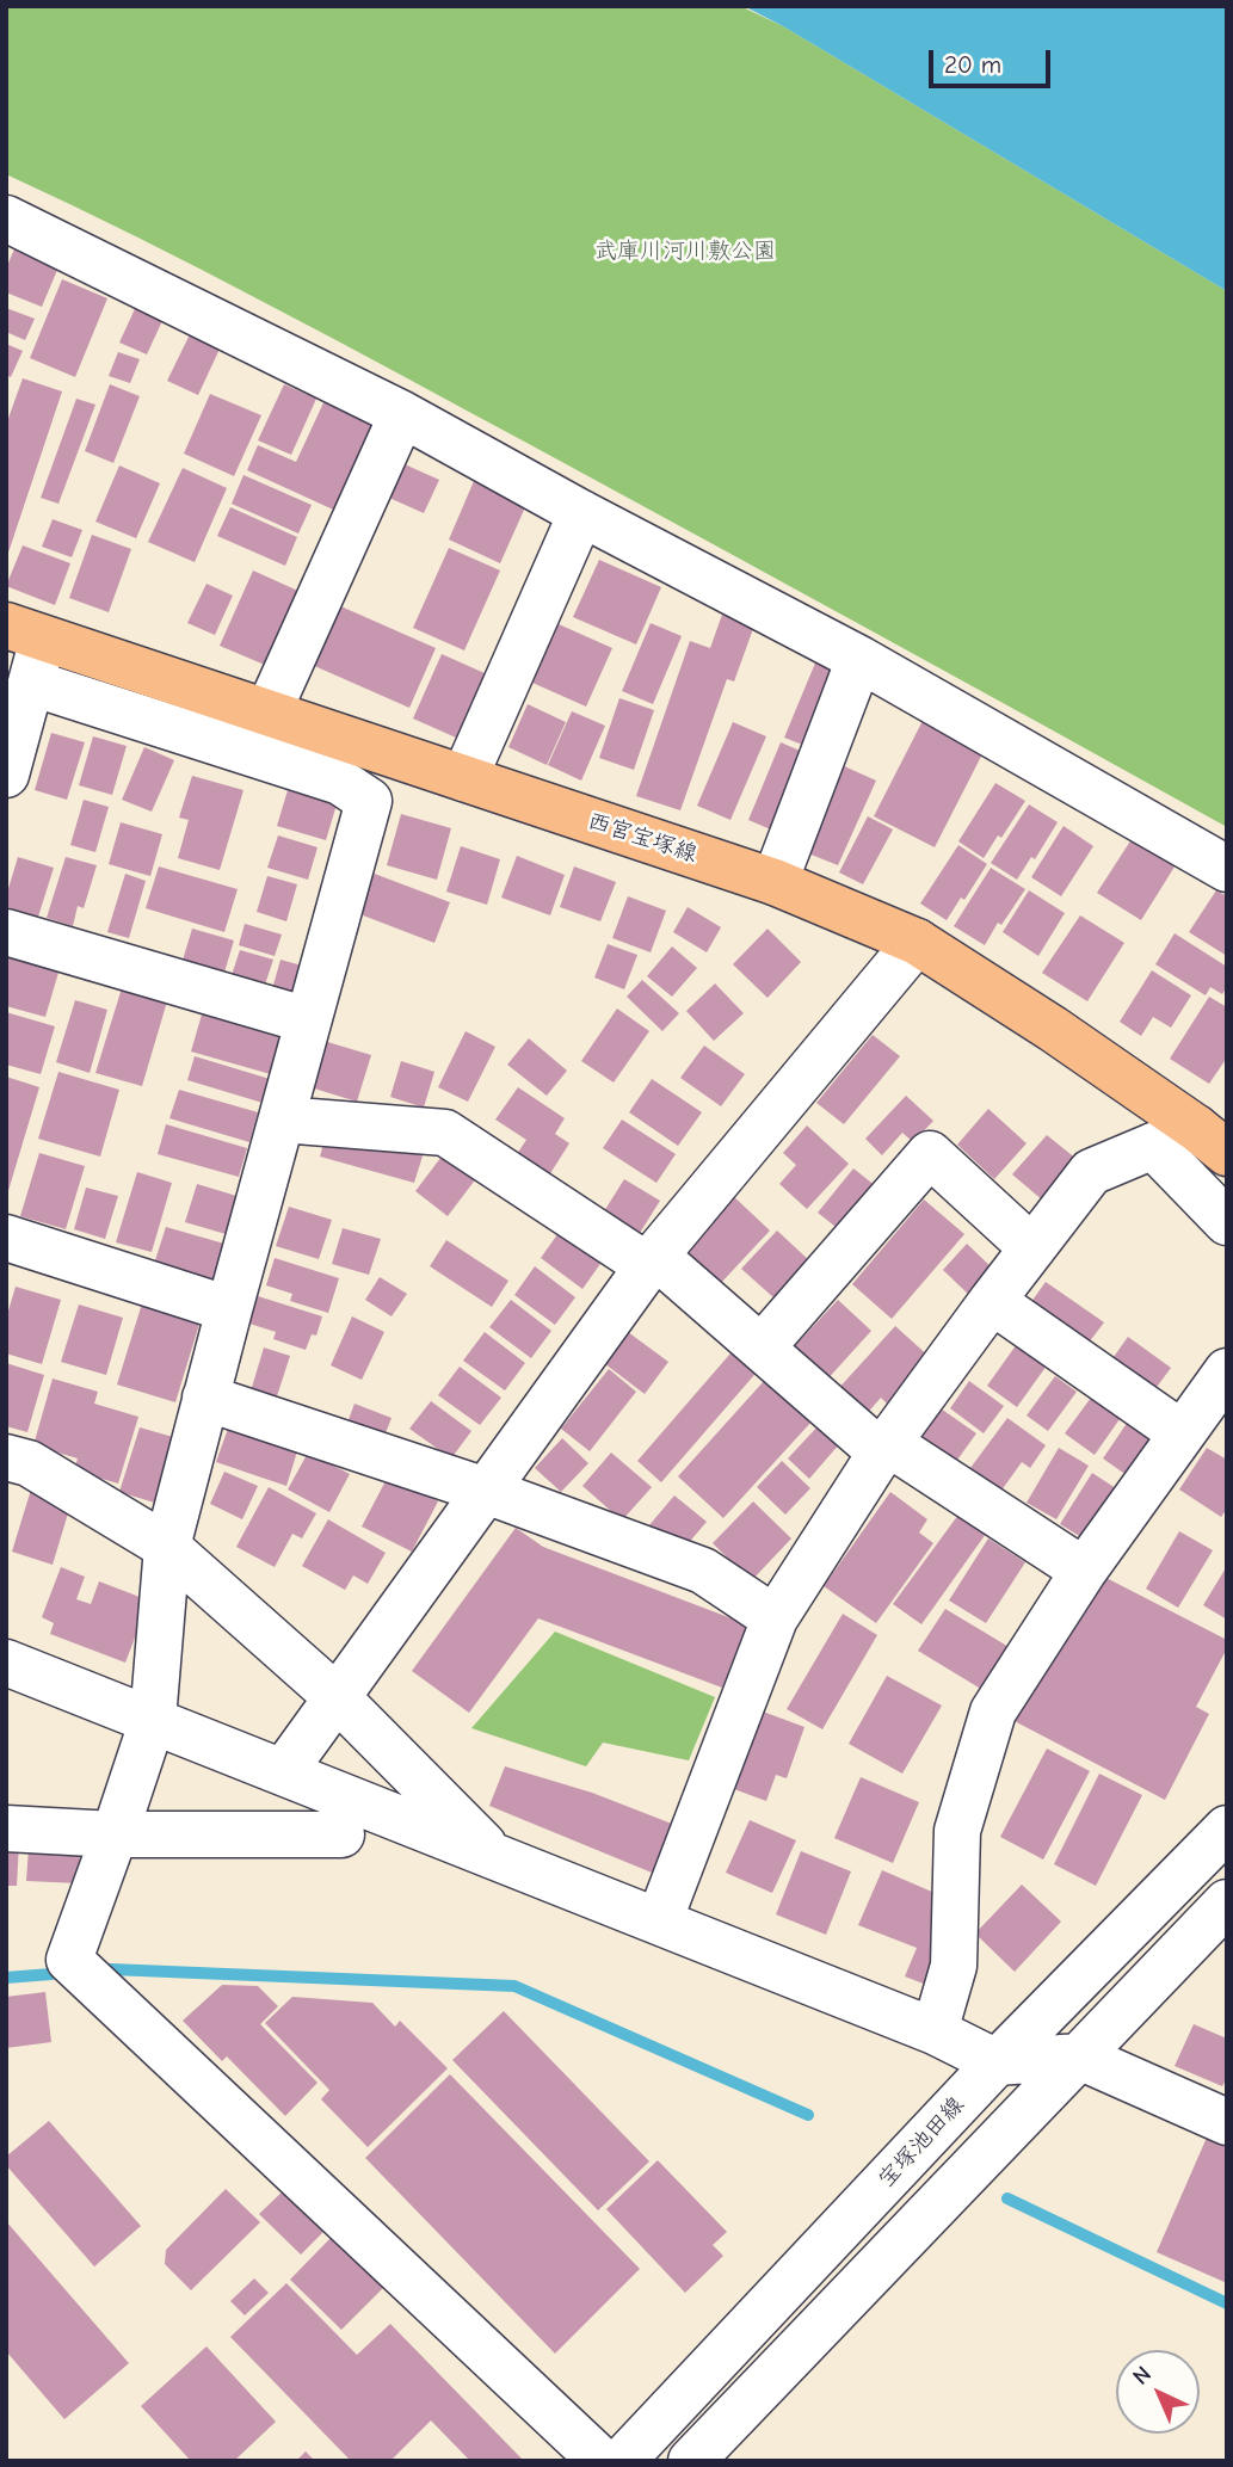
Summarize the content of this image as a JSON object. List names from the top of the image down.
{
  "streets": {
    "main road": ["西宮宝塚線"],
    "street": ["宝塚池田線"]
  },
  "parks": ["武庫川河川敷公園"],
  "scale_bar": "20 m",
  "north": "top left"
}
